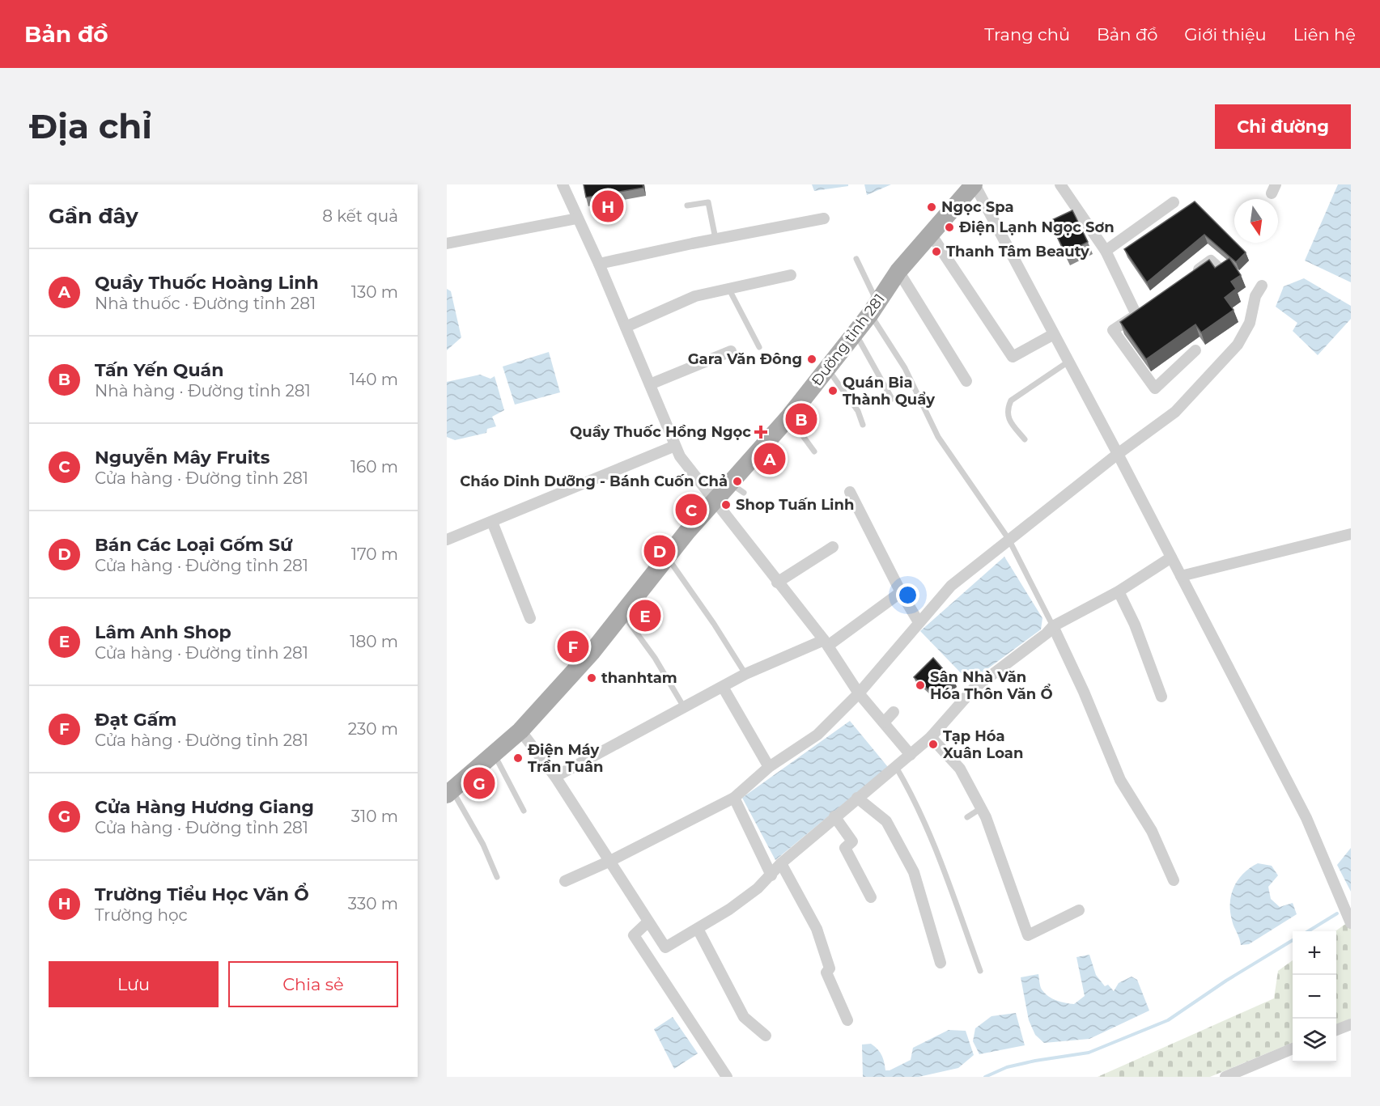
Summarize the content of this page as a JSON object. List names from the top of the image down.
{
  "streets": {
    "main road": ["Đường tỉnh 281"]
  },
  "places": {
    "other": [
      "Ngọc Spa",
      "Điện Lạnh Ngọc Sơn",
      "Thanh Tâm Beauty",
      "Gara Văn Đông",
      "Quán Bia Thành Quẩy",
      "Cháo Dinh Dưỡng - Bánh Cuốn Chả",
      "Shop Tuấn Linh",
      "thanhtam",
      "Sân Nhà Văn Hóa Thôn Văn Ổ",
      "Tạp Hóa Xuân Loan",
      "Điện Máy Trần Tuân"
    ],
    "health": ["Quầy Thuốc Hồng Ngọc"]
  },
  "north": "bottom",
  "page": {
    "header": "Bản đồ",
    "nav": [
      "Trang chủ",
      "Bản đồ",
      "Giới thiệu",
      "Liên hệ"
    ],
    "buttons": [
      "Chỉ đường",
      ["Lưu", "Chia sẻ"]
    ],
    "title": "Địa chỉ",
    "heading": ["Gần đây", "8 kết quả"],
    "pins": [
      "H",
      "B",
      "A",
      "C",
      "D",
      "E",
      "F",
      "G"
    ],
    "list": [
      {
        "mark": "A",
        "name": "Quầy Thuốc Hoàng Linh",
        "note": "Nhà thuốc · Đường tỉnh 281",
        "value": "130 m"
      },
      {
        "mark": "B",
        "name": "Tấn Yến Quán",
        "note": "Nhà hàng · Đường tỉnh 281",
        "value": "140 m"
      },
      {
        "mark": "C",
        "name": "Nguyễn Mây Fruits",
        "note": "Cửa hàng · Đường tỉnh 281",
        "value": "160 m"
      },
      {
        "mark": "D",
        "name": "Bán Các Loại Gốm Sứ",
        "note": "Cửa hàng · Đường tỉnh 281",
        "value": "170 m"
      },
      {
        "mark": "E",
        "name": "Lâm Anh Shop",
        "note": "Cửa hàng · Đường tỉnh 281",
        "value": "180 m"
      },
      {
        "mark": "F",
        "name": "Đạt Gấm",
        "note": "Cửa hàng · Đường tỉnh 281",
        "value": "230 m"
      },
      {
        "mark": "G",
        "name": "Cửa Hàng Hương Giang",
        "note": "Cửa hàng · Đường tỉnh 281",
        "value": "310 m"
      },
      {
        "mark": "H",
        "name": "Trường Tiểu Học Văn Ổ",
        "note": "Trường học",
        "value": "330 m"
      }
    ],
    "map_buttons": ["+", "−"]
  }
}
